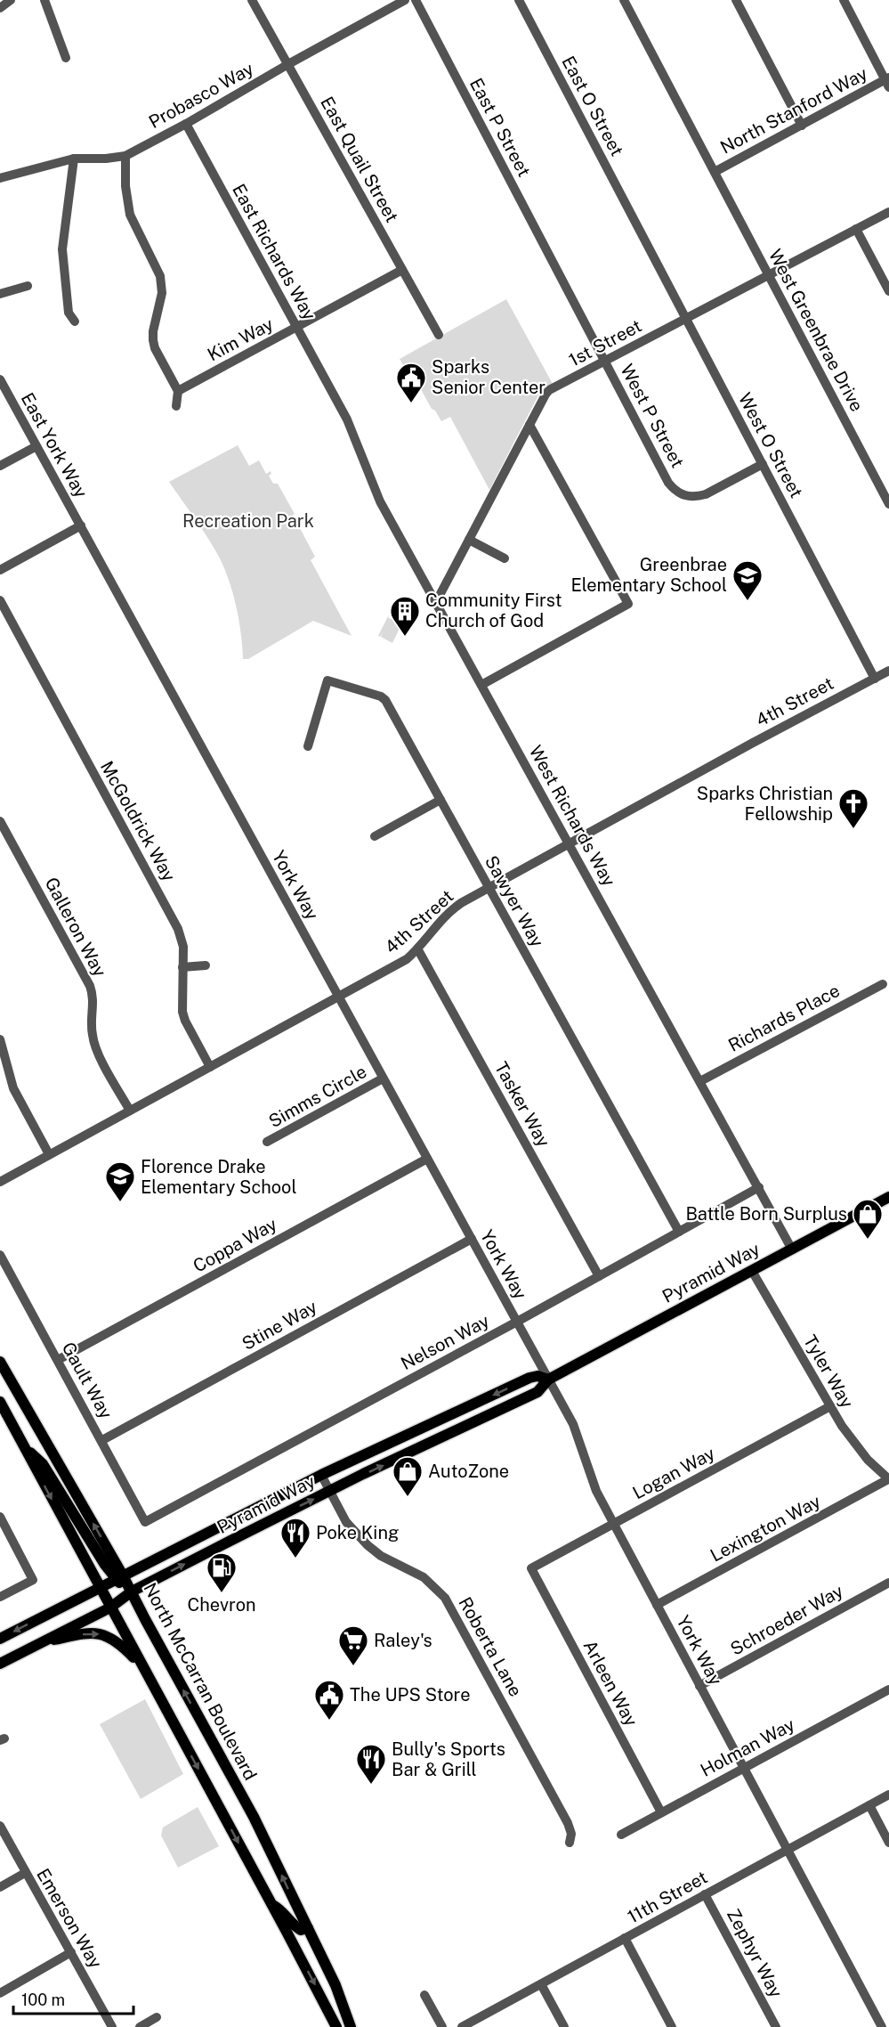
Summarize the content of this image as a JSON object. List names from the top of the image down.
{
  "streets": {
    "main road": ["Pyramid Way", "North McCarran Boulevard"],
    "street": [
      "Probasco Way",
      "East O Street",
      "North Stanford Way",
      "East P Street",
      "East Quail Street",
      "East Richards Way",
      "West Greenbrae Drive",
      "Kim Way",
      "1st Street",
      "West P Street",
      "East York Way",
      "West O Street",
      "4th Street",
      "West Richards Way",
      "McGoldrick Way",
      "York Way",
      "Sawyer Way",
      "Galleron Way",
      "Richards Place",
      "Simms Circle",
      "Tasker Way",
      "Coppa Way",
      "Stine Way",
      "Nelson Way",
      "Tyler Way",
      "Gault Way",
      "Logan Way",
      "Lexington Way",
      "Schroeder Way",
      "Roberta Lane",
      "Arleen Way",
      "Holman Way",
      "11th Street",
      "Emerson Way",
      "Zephyr Way"
    ]
  },
  "crossings": [
    ["Probasco Way", "East Quail Street"],
    ["Probasco Way", "East Richards Way"],
    ["East O Street", "West O Street"],
    ["North Stanford Way", "West Greenbrae Drive"],
    ["East P Street", "West P Street"],
    ["East Quail Street", "Kim Way"],
    ["East Richards Way", "Kim Way"],
    ["East Richards Way", "West Richards Way"],
    ["West Greenbrae Drive", "1st Street"],
    ["1st Street", "West P Street"],
    ["1st Street", "West O Street"],
    ["1st Street", "West Richards Way"],
    ["West P Street", "West O Street"],
    ["East York Way", "York Way"],
    ["West O Street", "4th Street"],
    ["4th Street", "West Richards Way"],
    ["4th Street", "McGoldrick Way"],
    ["4th Street", "York Way"],
    ["4th Street", "Sawyer Way"],
    ["4th Street", "Galleron Way"],
    ["4th Street", "Tasker Way"],
    ["West Richards Way", "Richards Place"],
    ["West Richards Way", "Pyramid Way"],
    ["West Richards Way", "Nelson Way"],
    ["York Way", "Simms Circle"],
    ["York Way", "Coppa Way"],
    ["York Way", "Pyramid Way"],
    ["York Way", "Stine Way"],
    ["York Way", "Nelson Way"],
    ["York Way", "Logan Way"],
    ["York Way", "Lexington Way"],
    ["York Way", "Schroeder Way"],
    ["York Way", "Holman Way"],
    ["York Way", "11th Street"],
    ["Sawyer Way", "Nelson Way"],
    ["Tasker Way", "Nelson Way"],
    ["Coppa Way", "Gault Way"],
    ["Pyramid Way", "Tyler Way"],
    ["Pyramid Way", "Roberta Lane"],
    ["Pyramid Way", "North McCarran Boulevard"],
    ["Stine Way", "Gault Way"],
    ["Nelson Way", "Gault Way"],
    ["Tyler Way", "Logan Way"],
    ["Tyler Way", "Lexington Way"],
    ["Logan Way", "Arleen Way"],
    ["Arleen Way", "Holman Way"],
    ["11th Street", "Zephyr Way"]
  ],
  "parks": ["Recreation Park"],
  "places": {
    "public building": ["Sparks Senior Center", "The UPS Store"],
    "school or university": ["Greenbrae Elementary School", "Florence Drake Elementary School"],
    "building": ["Community First Church of God"],
    "church": ["Sparks Christian Fellowship"],
    "shop": ["Battle Born Surplus", "AutoZone"],
    "restaurant": ["Poke King", "Bully's Sports Bar & Grill"],
    "fuel station": ["Chevron"],
    "supermarket": ["Raley's"]
  },
  "scale_bar": "100 m"
}
